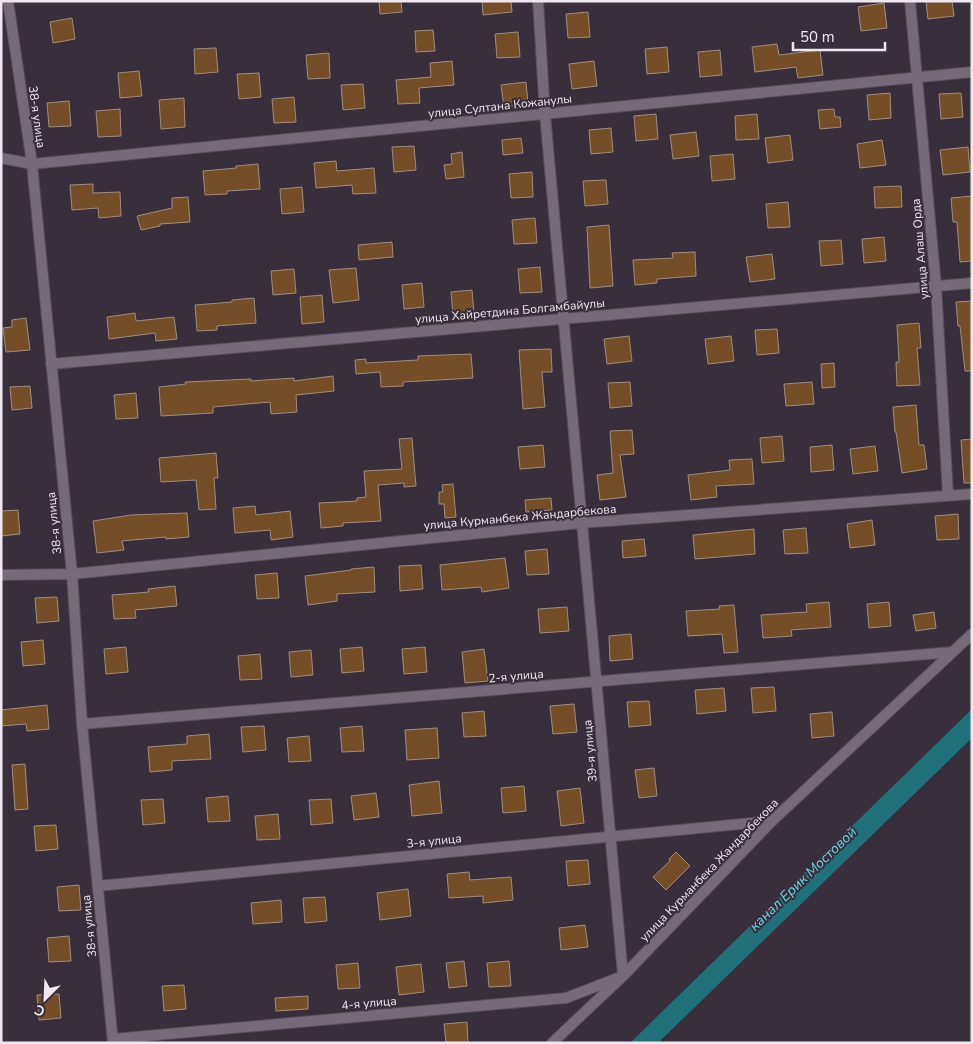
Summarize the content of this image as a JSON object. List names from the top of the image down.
{
  "streets": {
    "street": [
      "улица Султана Кожанулы",
      "38-я улица",
      "улица Алаш Орда",
      "улица Хайретдина Болгамбайулы",
      "улица Курманбека Жандарбекова",
      "2-я улица",
      "39-я улица",
      "3-я улица",
      "4-я улица"
    ]
  },
  "crossings": [
    ["улица Султана Кожанулы", "38-я улица"],
    ["улица Султана Кожанулы", "улица Алаш Орда"],
    ["улица Султана Кожанулы", "39-я улица"],
    ["38-я улица", "улица Хайретдина Болгамбайулы"],
    ["38-я улица", "улица Курманбека Жандарбекова"],
    ["38-я улица", "2-я улица"],
    ["38-я улица", "3-я улица"],
    ["38-я улица", "4-я улица"],
    ["улица Алаш Орда", "улица Хайретдина Болгамбайулы"],
    ["улица Алаш Орда", "улица Курманбека Жандарбекова"],
    ["улица Хайретдина Болгамбайулы", "39-я улица"],
    ["улица Курманбека Жандарбекова", "2-я улица"],
    ["улица Курманбека Жандарбекова", "39-я улица"],
    ["улица Курманбека Жандарбекова", "3-я улица"],
    ["улица Курманбека Жандарбекова", "4-я улица"],
    ["2-я улица", "39-я улица"],
    ["39-я улица", "3-я улица"],
    ["39-я улица", "4-я улица"]
  ],
  "water": ["канал Ерик Мостовой"],
  "scale_bar": "50 m",
  "north": "bottom left"
}
